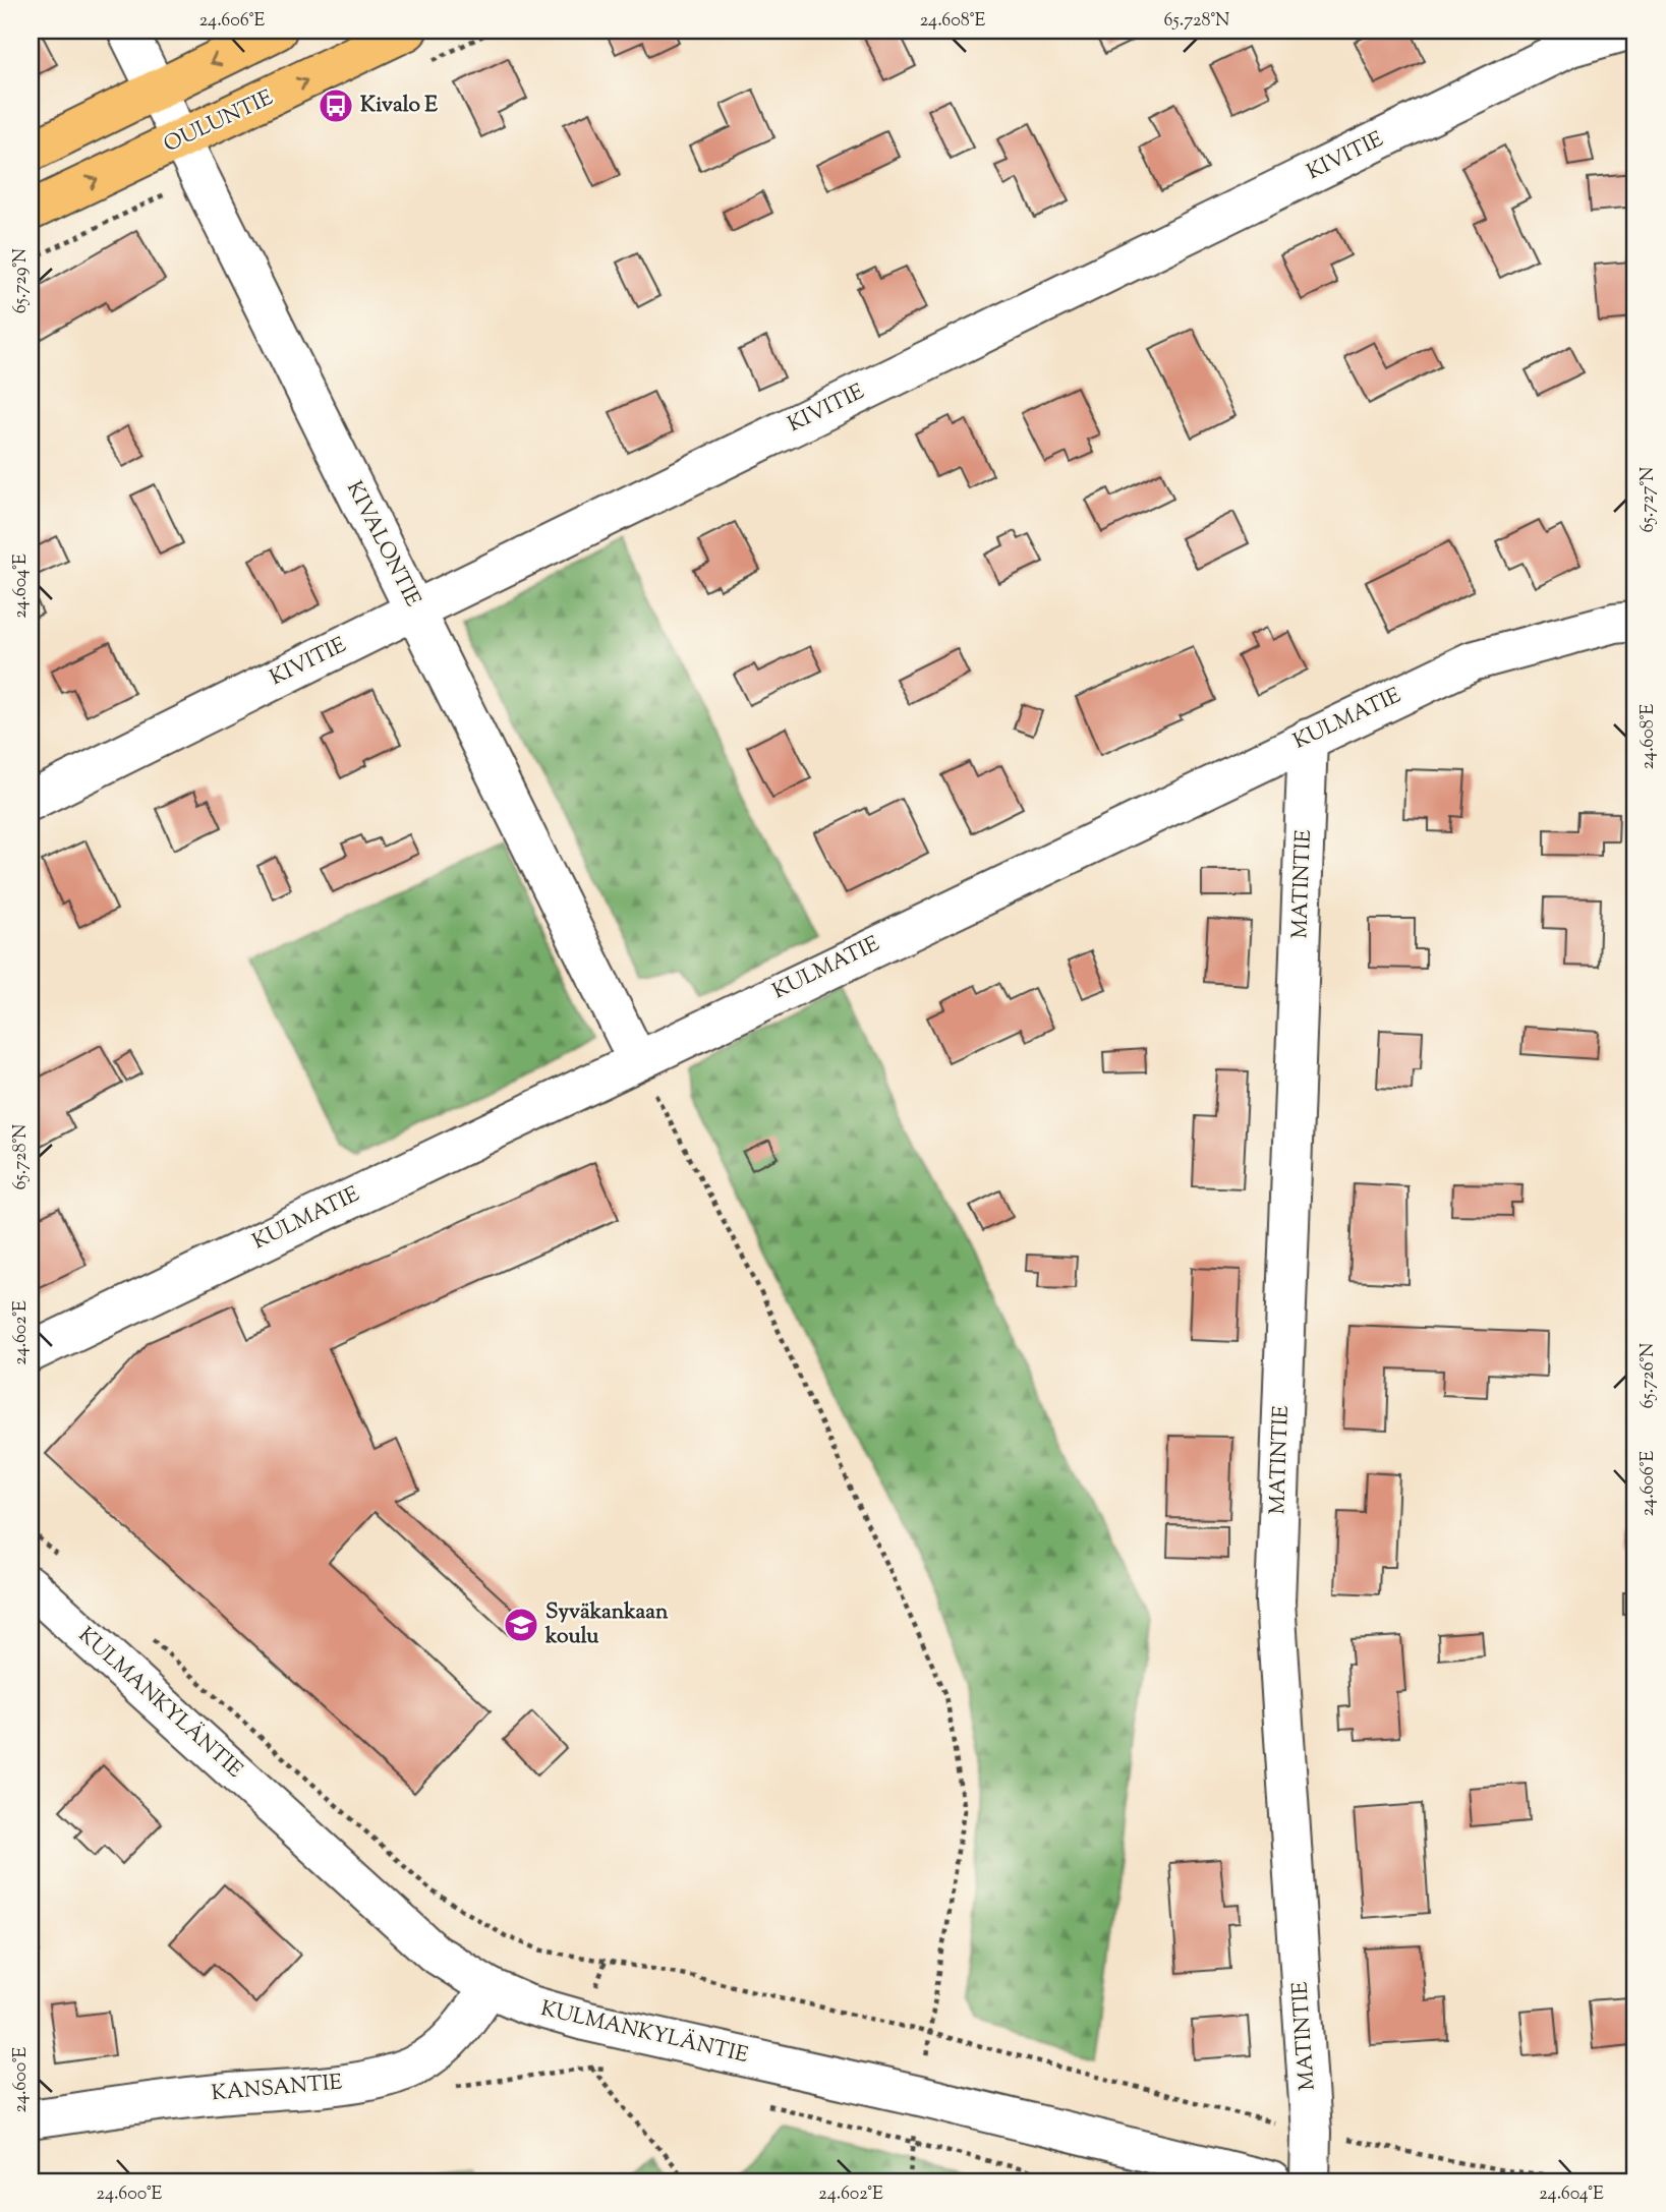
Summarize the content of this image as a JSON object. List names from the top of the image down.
{
  "streets": {
    "main road": ["OULUNTIE"],
    "street": [
      "KIVITIE",
      "KIVALONTIE",
      "KULMATIE",
      "MATINTIE",
      "KULMANKYLÄNTIE",
      "KANSANTIE"
    ]
  },
  "crossings": [
    ["OULUNTIE", "KIVALONTIE"],
    ["KIVITIE", "KIVALONTIE"],
    ["KIVALONTIE", "KULMATIE"],
    ["KULMATIE", "MATINTIE"],
    ["KULMANKYLÄNTIE", "KANSANTIE"]
  ],
  "places": {
    "bus stop": ["Kivalo E"],
    "school or university": ["Syväkankaan koulu"]
  },
  "coordinates": [
    "24.606°E",
    "24.608°E",
    "65.728°N",
    "65.729°N",
    "65.727°N",
    "24.604°E",
    "24.602°E",
    "65.726°N",
    "24.600°E"
  ]
}
